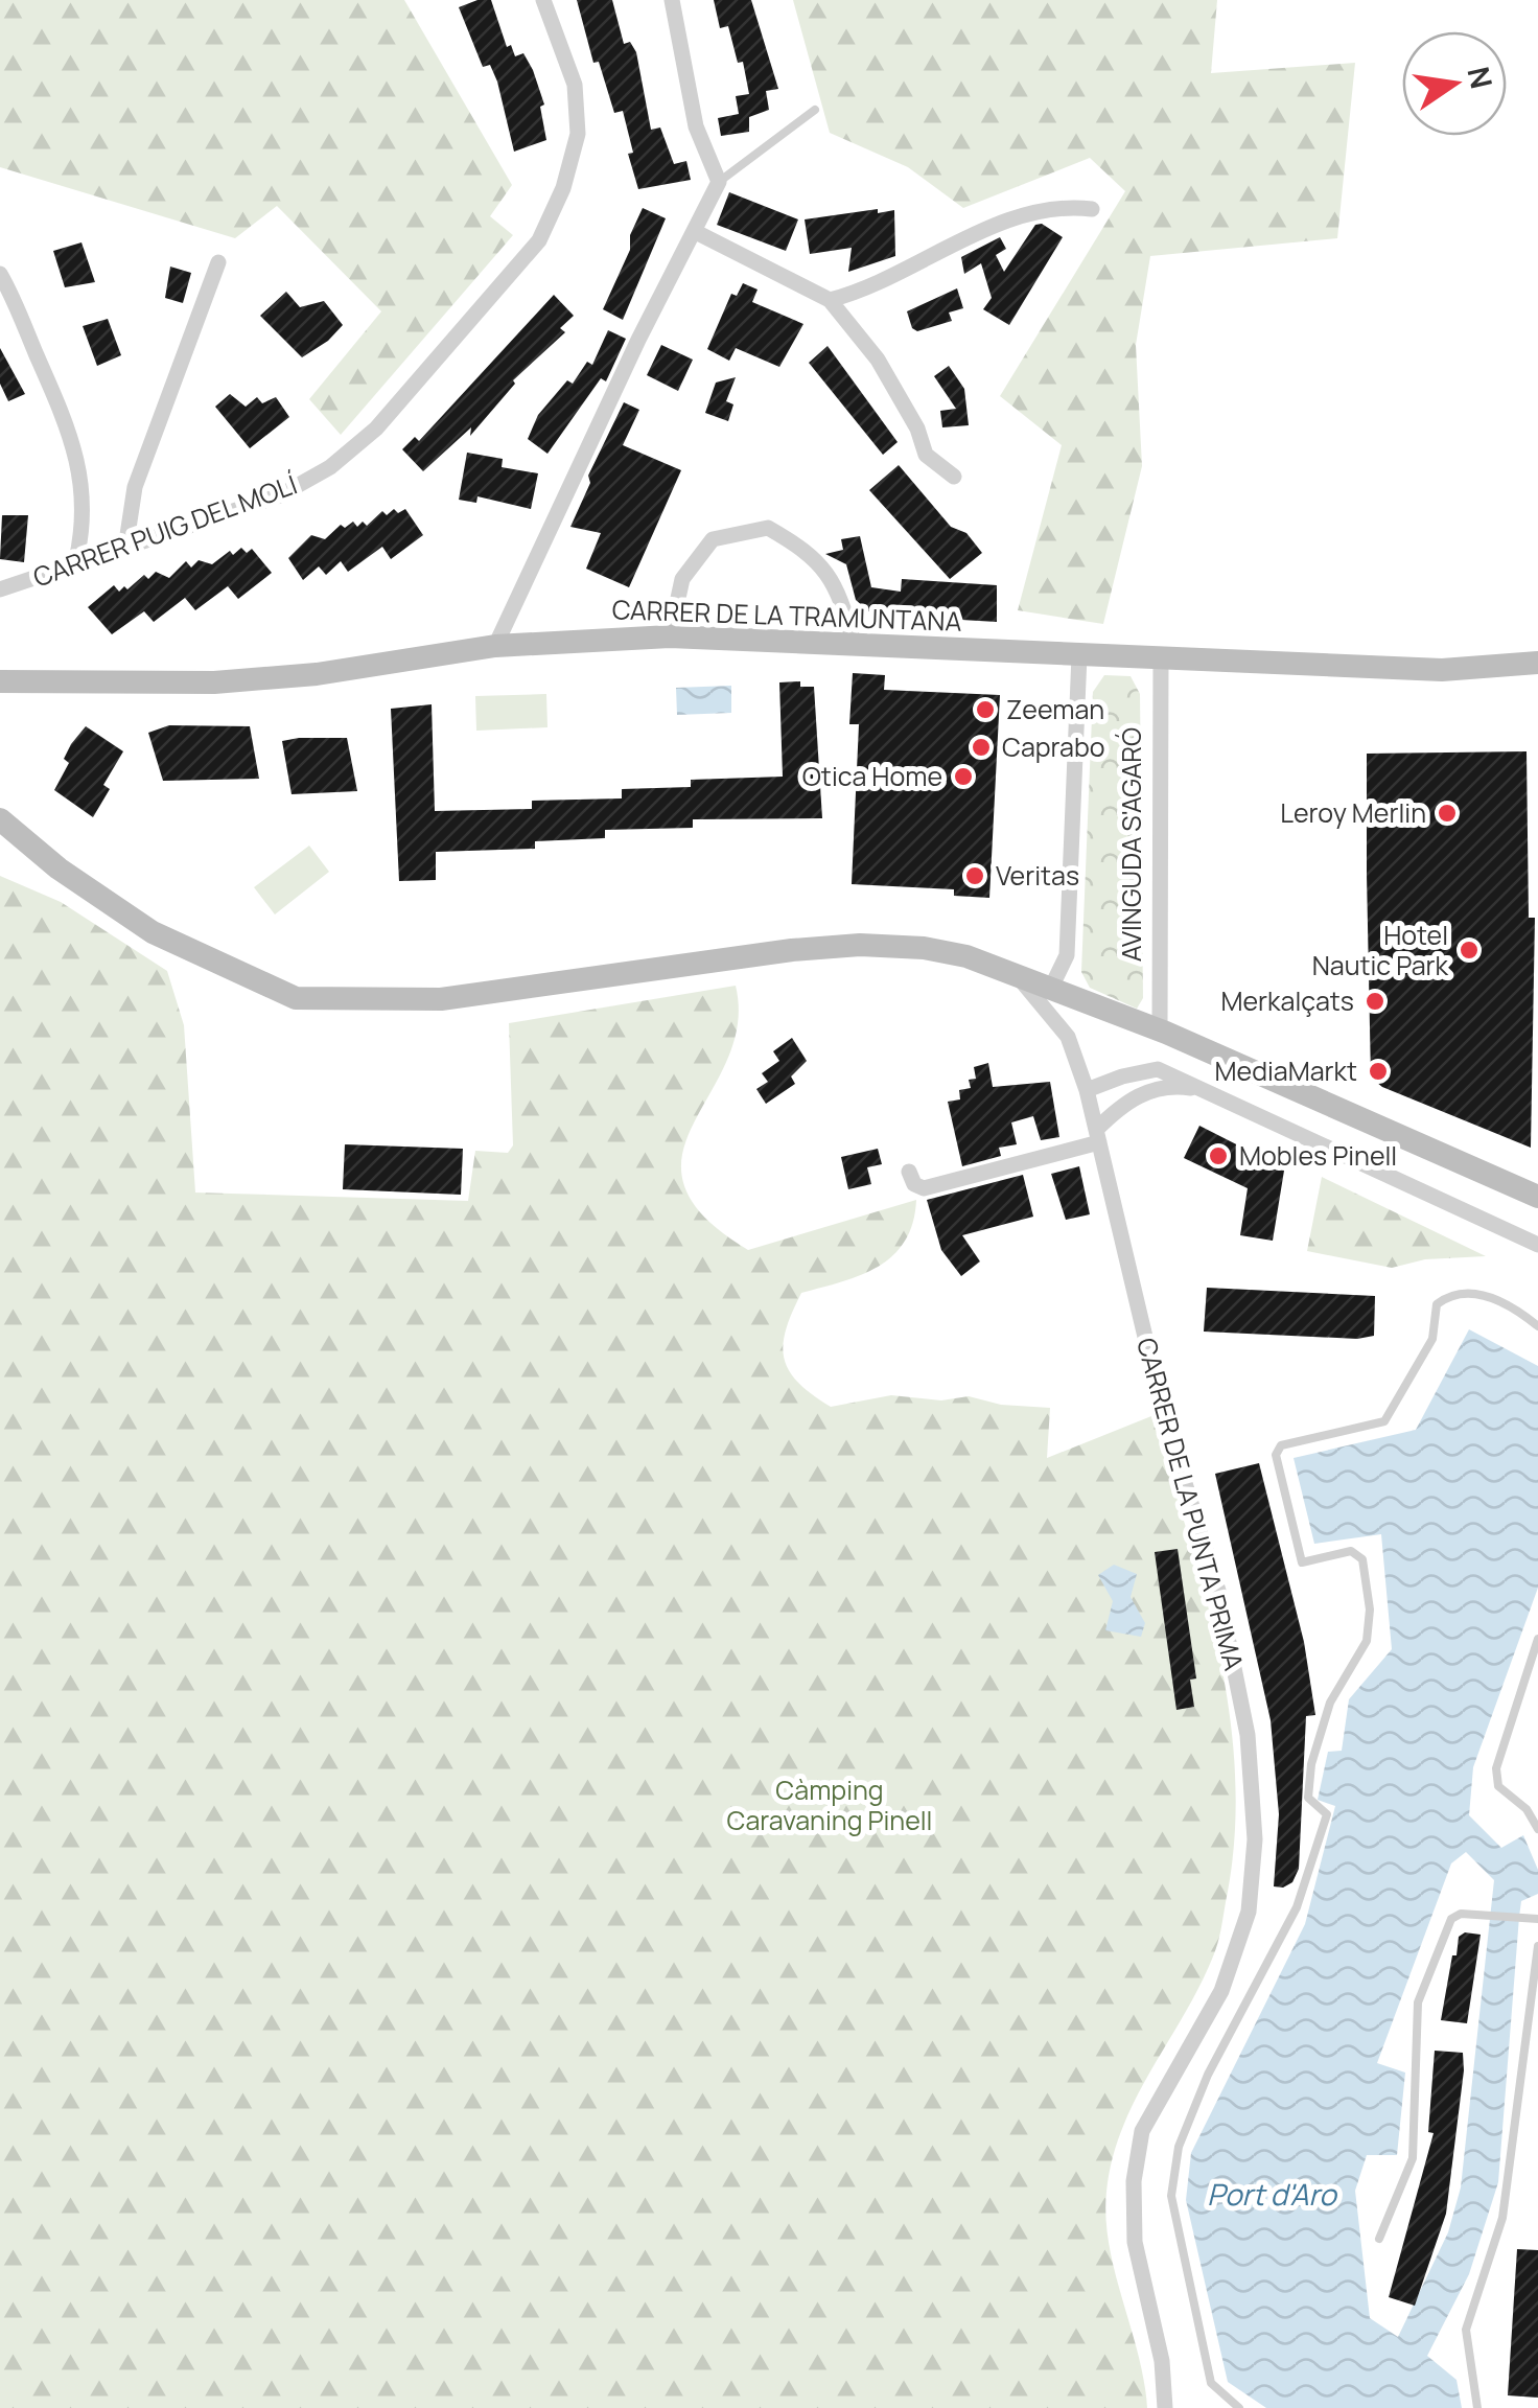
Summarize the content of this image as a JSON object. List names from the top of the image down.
{
  "streets": {
    "main road": ["CARRER DE LA TRAMUNTANA"],
    "street": ["CARRER PUIG DEL MOLÍ", "AVINGUDA S'AGARÓ", "CARRER DE LA PUNTA PRIMA"]
  },
  "crossings": [
    ["CARRER DE LA TRAMUNTANA", "AVINGUDA S'AGARÓ"]
  ],
  "water": ["Port d'Aro"],
  "parks": ["Càmping Caravaning Pinell"],
  "places": [
    "Zeeman",
    "Caprabo",
    "Otica Home",
    "Leroy Merlin",
    "Veritas",
    "Hotel Nautic Park",
    "Merkalçats",
    "MediaMarkt",
    "Mobles Pinell"
  ],
  "north": "right"
}
